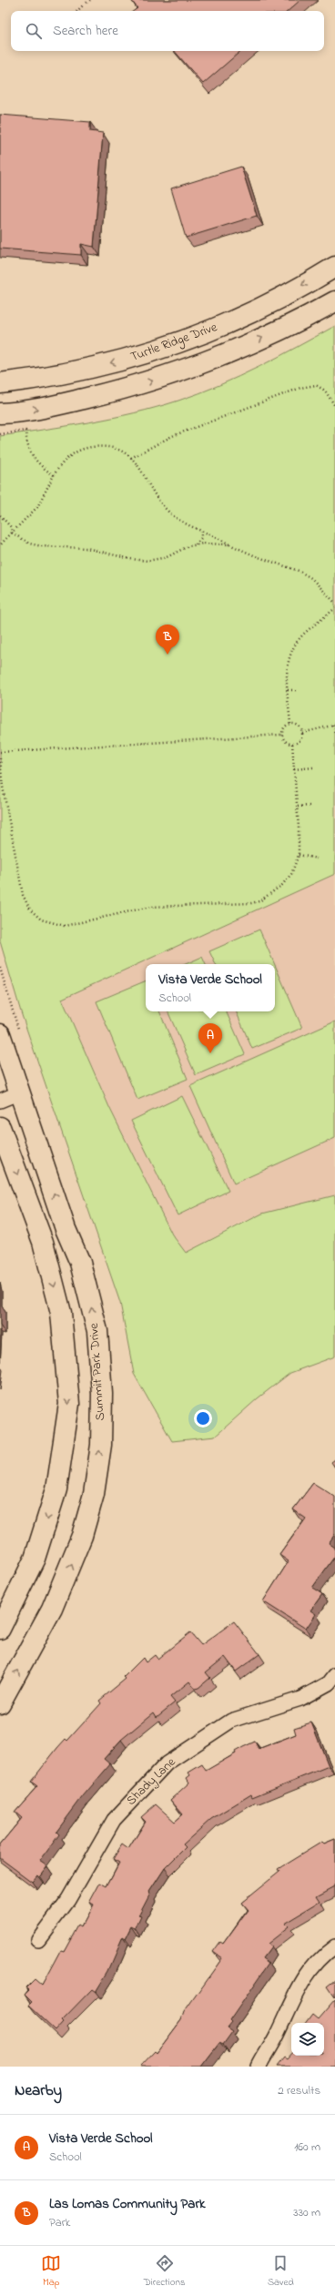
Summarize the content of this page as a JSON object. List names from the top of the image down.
{
  "streets": {
    "street": ["Turtle Ridge Drive", "Summit Park Drive", "Shady Lane"]
  },
  "page": {
    "search": "Search here",
    "pins": ["B", "A"],
    "popup": ["Vista Verde School", "School"],
    "heading": ["Nearby", "2 results"],
    "list": [
      {
        "mark": "A",
        "name": "Vista Verde School",
        "note": "School",
        "value": "160 m"
      },
      {
        "mark": "B",
        "name": "Las Lomas Community Park",
        "note": "Park",
        "value": "330 m"
      }
    ],
    "nav": ["Map", "Directions", "Saved"]
  }
}
